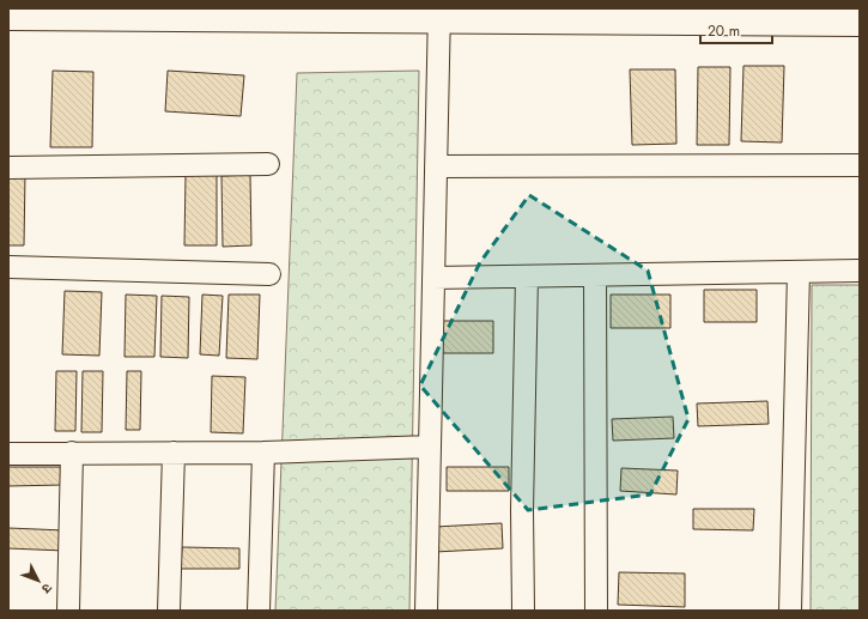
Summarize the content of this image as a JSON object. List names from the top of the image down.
{
  "scale_bar": "20 m",
  "north": "bottom right"
}
